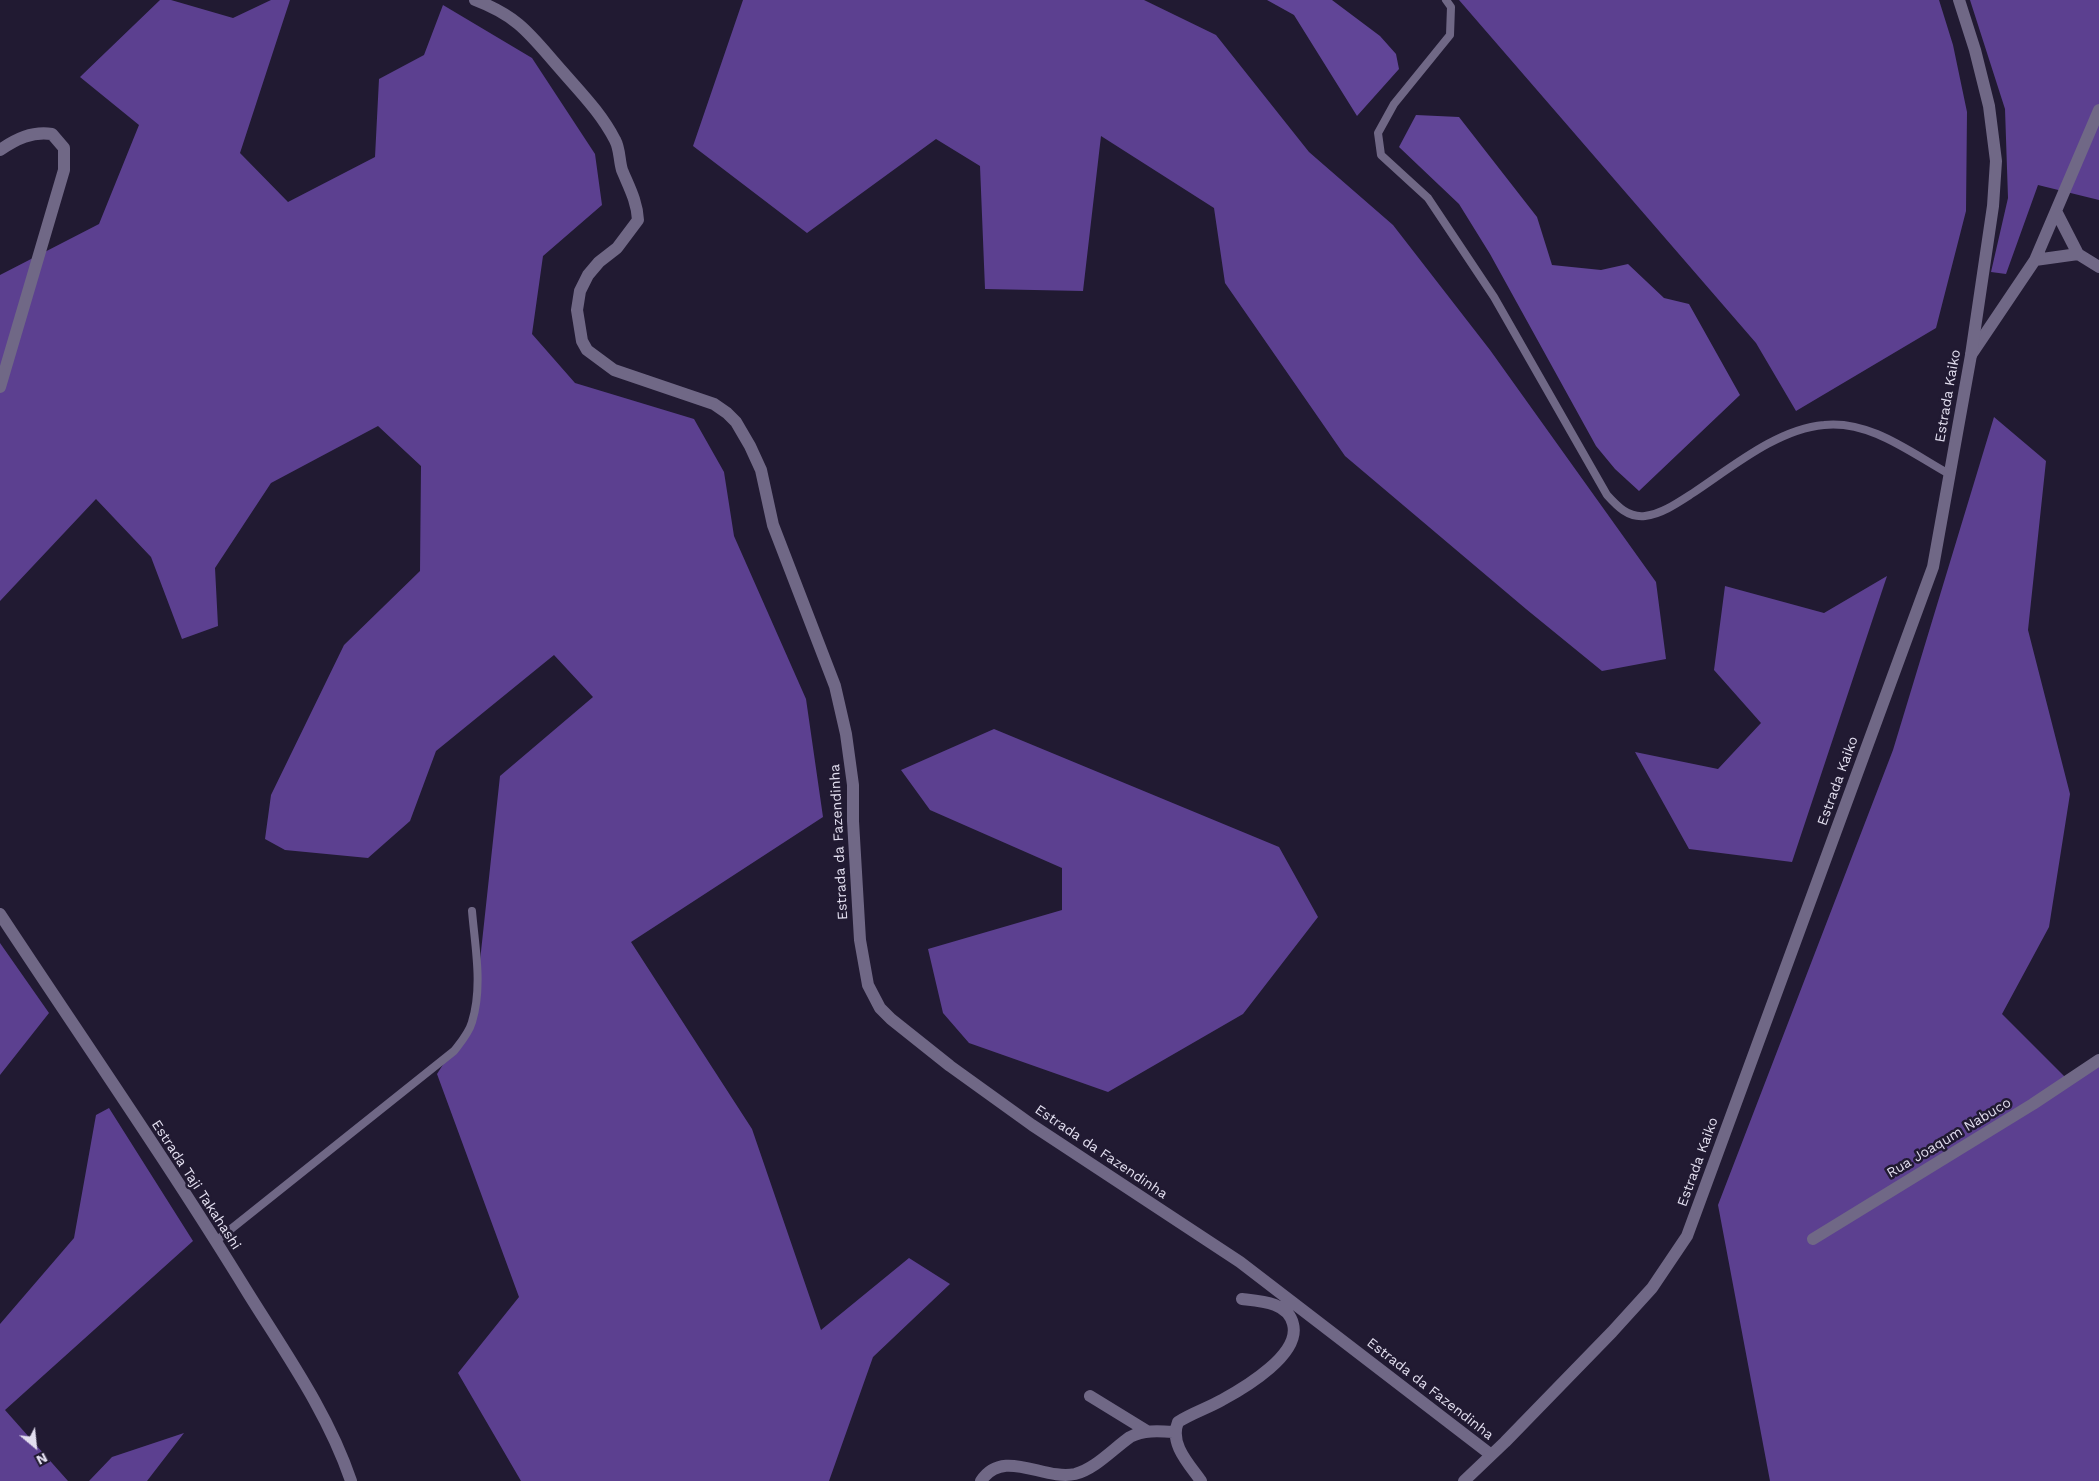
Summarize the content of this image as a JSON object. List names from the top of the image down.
{
  "streets": {
    "street": [
      "Estrada Kaiko",
      "Estrada da Fazendinha",
      "Rua Joaqum Nabuco",
      "Estrada Taji Takahashi"
    ]
  },
  "crossings": [
    ["Estrada Kaiko", "Estrada da Fazendinha"]
  ],
  "north": "bottom right"
}
